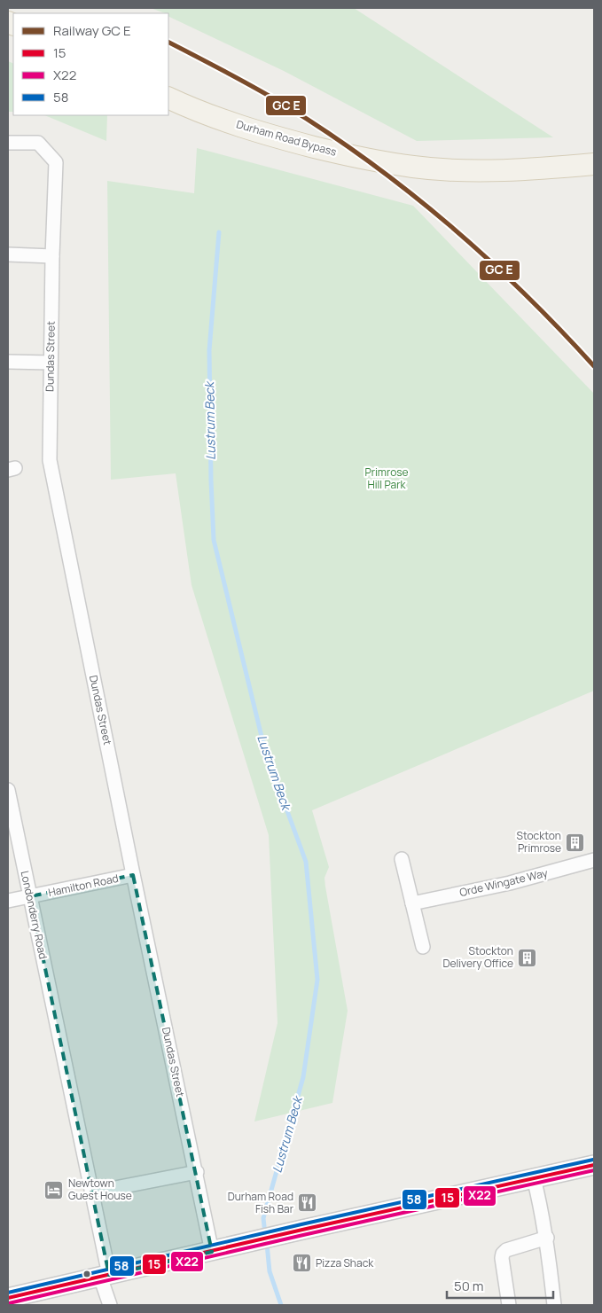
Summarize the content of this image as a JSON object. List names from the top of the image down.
{
  "streets": {
    "main road": ["Durham Road Bypass"],
    "street": [
      "Dundas Street",
      "Orde Wingate Way",
      "Hamilton Road",
      "Londonderry Road"
    ]
  },
  "crossings": [
    ["Dundas Street", "Hamilton Road"],
    ["Hamilton Road", "Londonderry Road"]
  ],
  "water": ["Lustrum Beck"],
  "parks": ["Primrose Hill Park"],
  "places": {
    "building": ["Stockton Primrose", "Stockton Delivery Office"],
    "hotel": ["Newtown Guest House"],
    "restaurant": ["Durham Road Fish Bar", "Pizza Shack"]
  },
  "lines": ["transit line 58", "transit line 15", "transit line X22"],
  "legend": [
    "Railway GC E",
    "15",
    "X22",
    "58"
  ],
  "scale_bar": "50 m"
}
